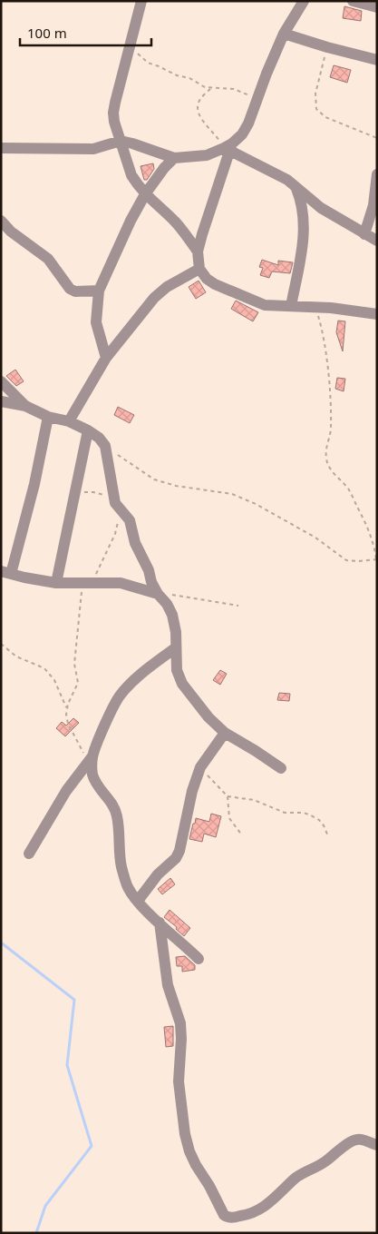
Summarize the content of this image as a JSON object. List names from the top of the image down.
{
  "scale_bar": "100 m"
}
